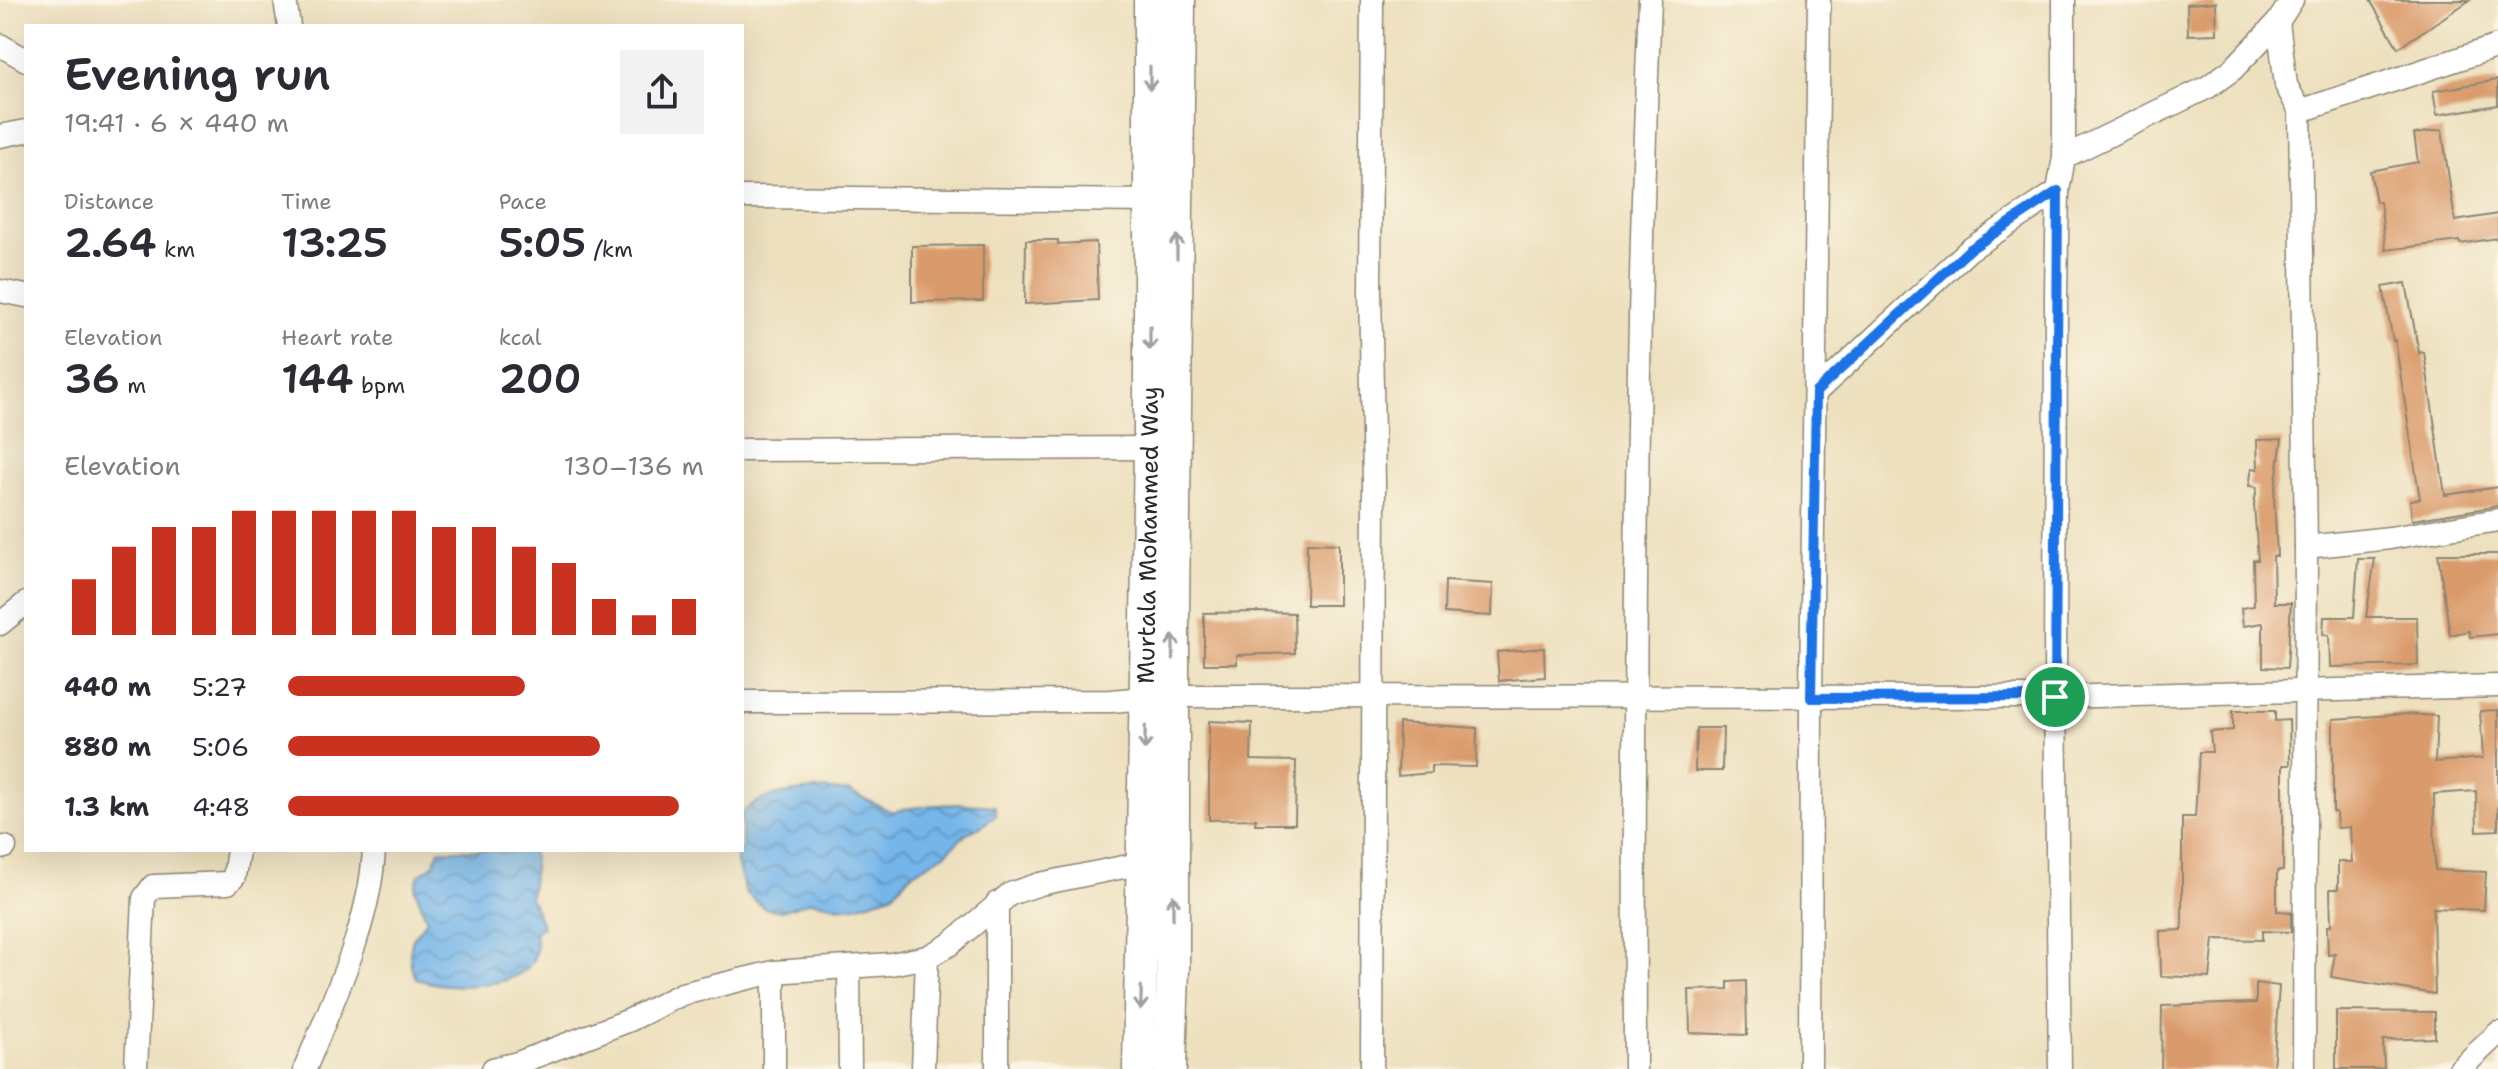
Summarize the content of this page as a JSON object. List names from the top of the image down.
{
  "streets": {
    "main road": ["Murtala Mohammed Way"]
  },
  "page": {
    "heading": ["Evening run", "19:41 · 6 × 440 m"],
    "stats": [
      ["Distance", "2.64 km"],
      ["Time", "13:25"],
      ["Pace", "5:05 /km"],
      ["Elevation", "36 m"],
      ["Heart rate", "144 bpm"],
      ["kcal", "200"]
    ],
    "chart": ["Elevation", "130–136 m"],
    "list": [
      {
        "name": "440 m",
        "note": "5:27"
      },
      {
        "name": "880 m",
        "note": "5:06"
      },
      {
        "name": "1.3 km",
        "note": "4:48"
      }
    ]
  }
}
